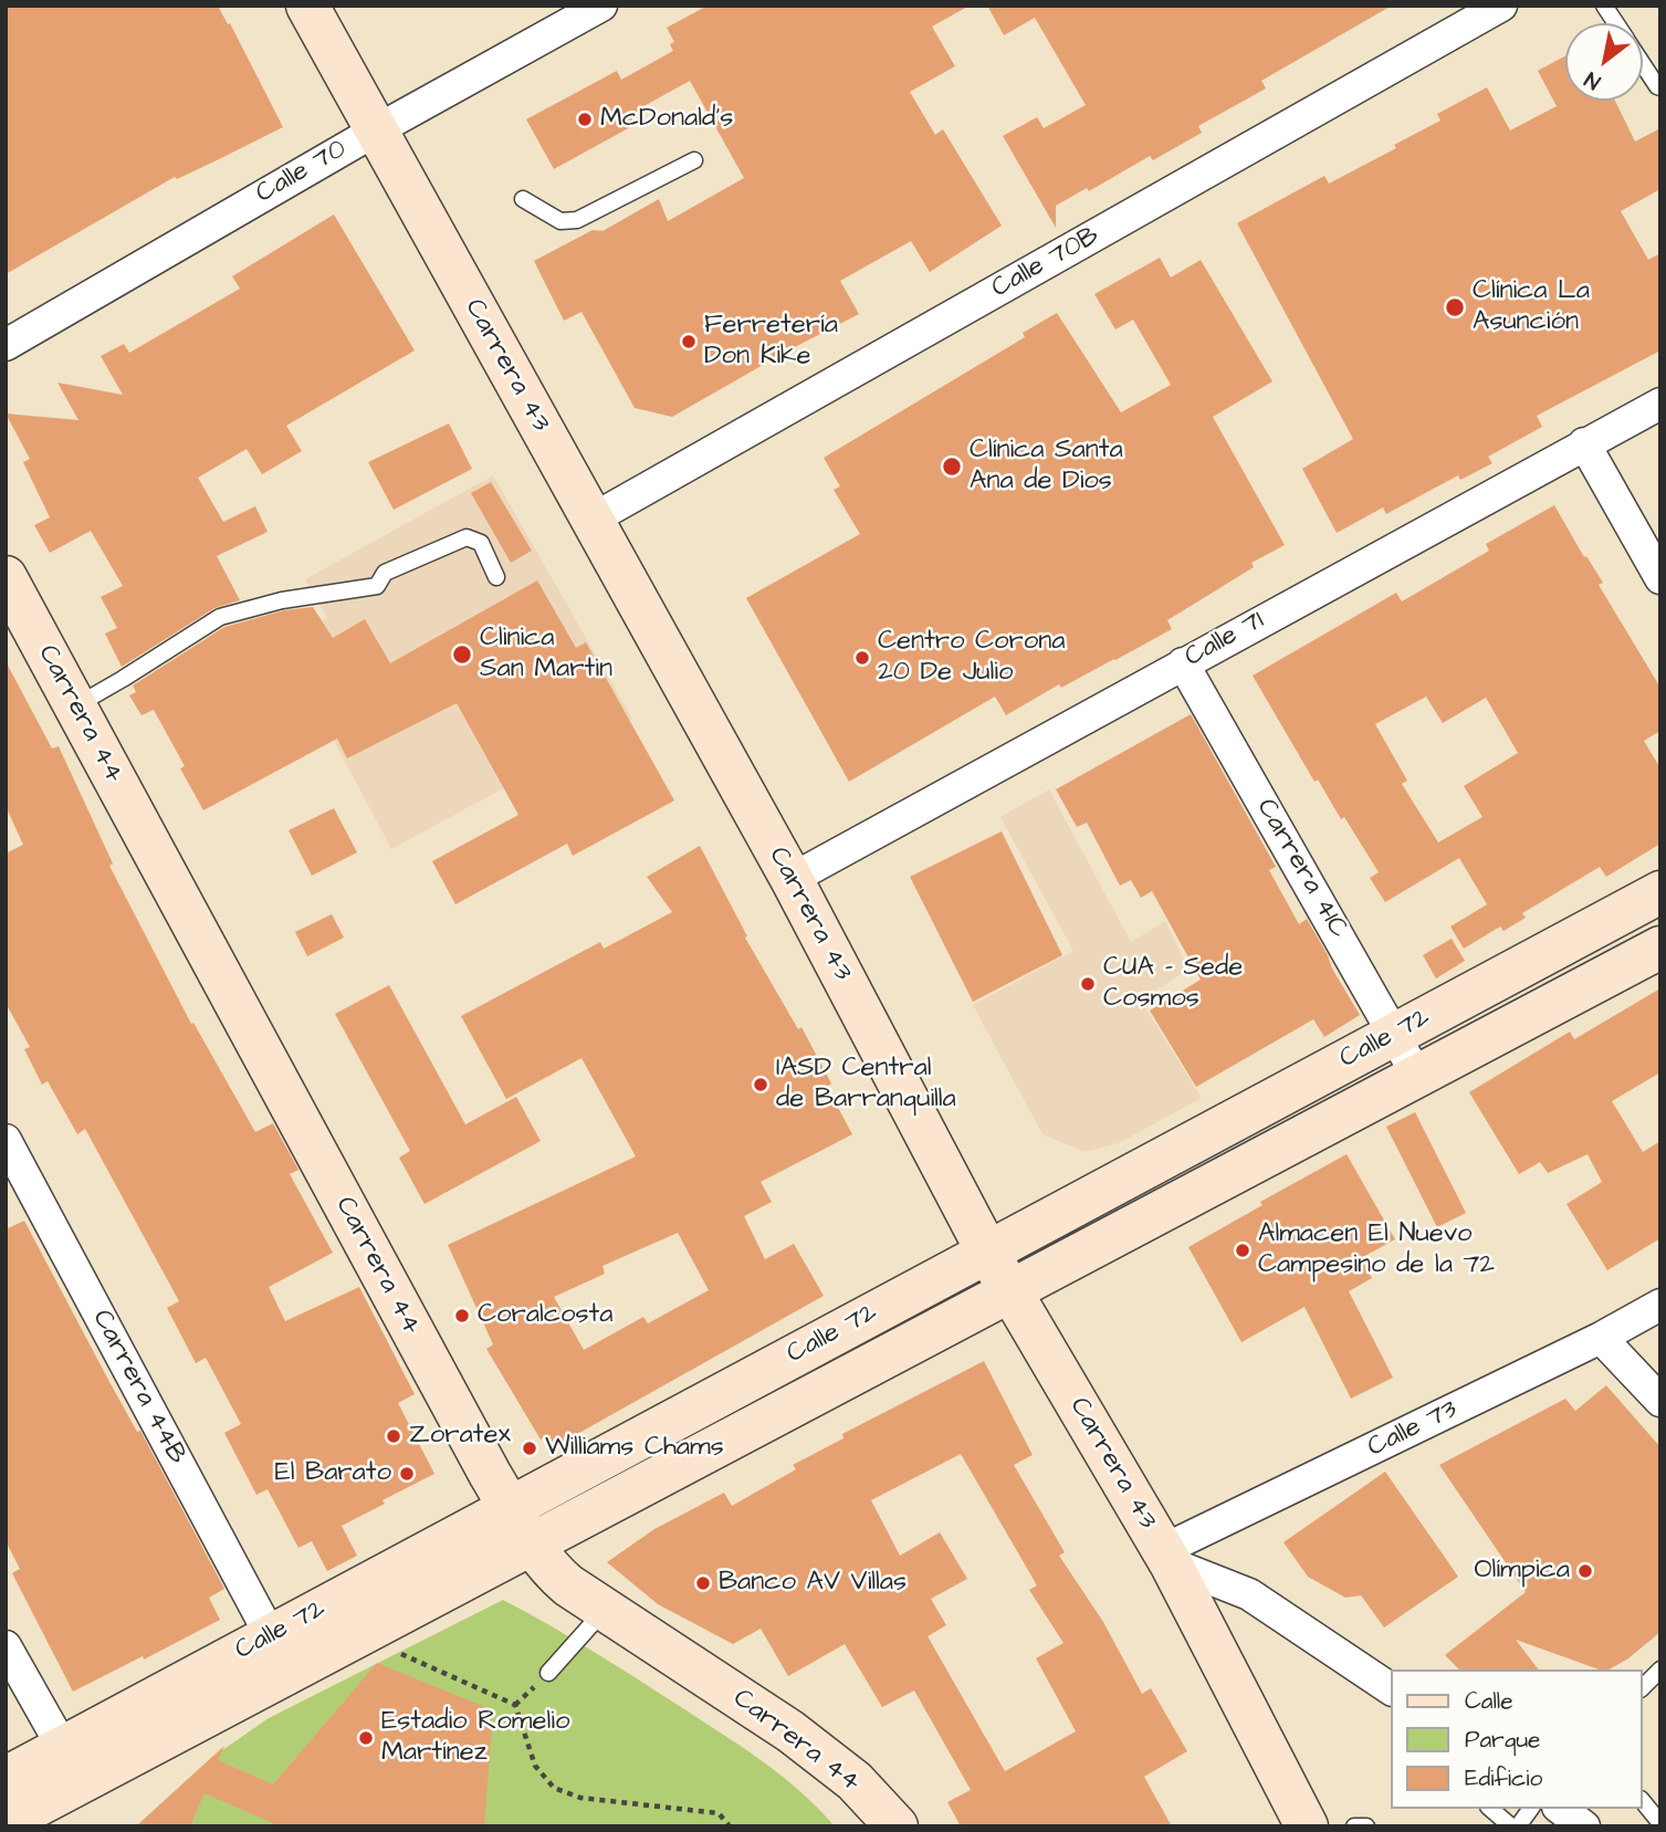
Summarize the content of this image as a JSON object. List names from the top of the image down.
{
  "streets": {
    "main road": ["Carrera 43", "Carrera 44", "Calle 72"],
    "street": [
      "Calle 70",
      "Calle 70B",
      "Calle 71",
      "Carrera 41C",
      "Carrera 44B",
      "Calle 73"
    ]
  },
  "crossings": [
    ["Calle 70", "Carrera 43"],
    ["Calle 70B", "Carrera 43"],
    ["Carrera 43", "Calle 71"],
    ["Carrera 43", "Calle 72"],
    ["Carrera 43", "Calle 73"],
    ["Calle 71", "Carrera 41C"],
    ["Carrera 44", "Calle 72"],
    ["Carrera 41C", "Calle 72"],
    ["Calle 72", "Carrera 44B"]
  ],
  "places": [
    "McDonald's",
    "Clínica La Asunción",
    "Ferretería Don Kike",
    "Clínica Santa Ana de Dios",
    "Clinica San Martin",
    "Centro Corona 20 De Julio",
    "CUA - Sede Cosmos",
    "IASD Central de Barranquilla",
    "Almacen El Nuevo Campesino de la 72",
    "Coralcosta",
    "Zoratex",
    "Williams Chams",
    "El Barato",
    "Olímpica",
    "Banco AV Villas",
    "Estadio Romelio Martínez"
  ],
  "legend": ["Calle", "Parque", "Edificio"],
  "north": "bottom left"
}
